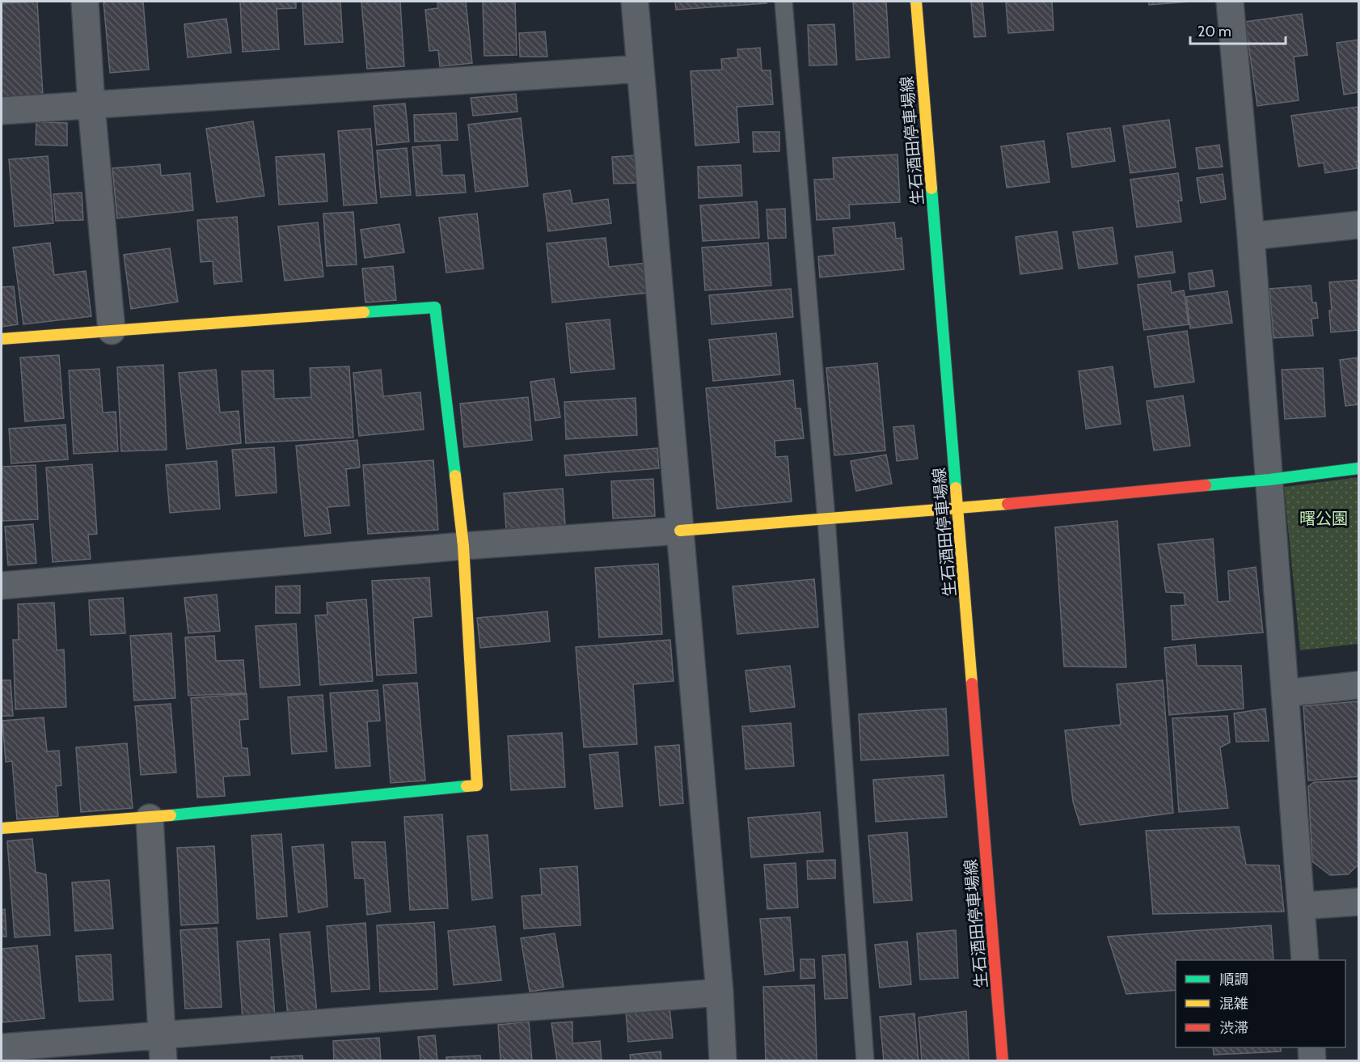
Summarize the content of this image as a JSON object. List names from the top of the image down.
{
  "streets": {
    "street": ["生石酒田停車場線"]
  },
  "parks": ["曙公園"],
  "legend": ["順調", "混雑", "渋滞"],
  "scale_bar": "20 m"
}
